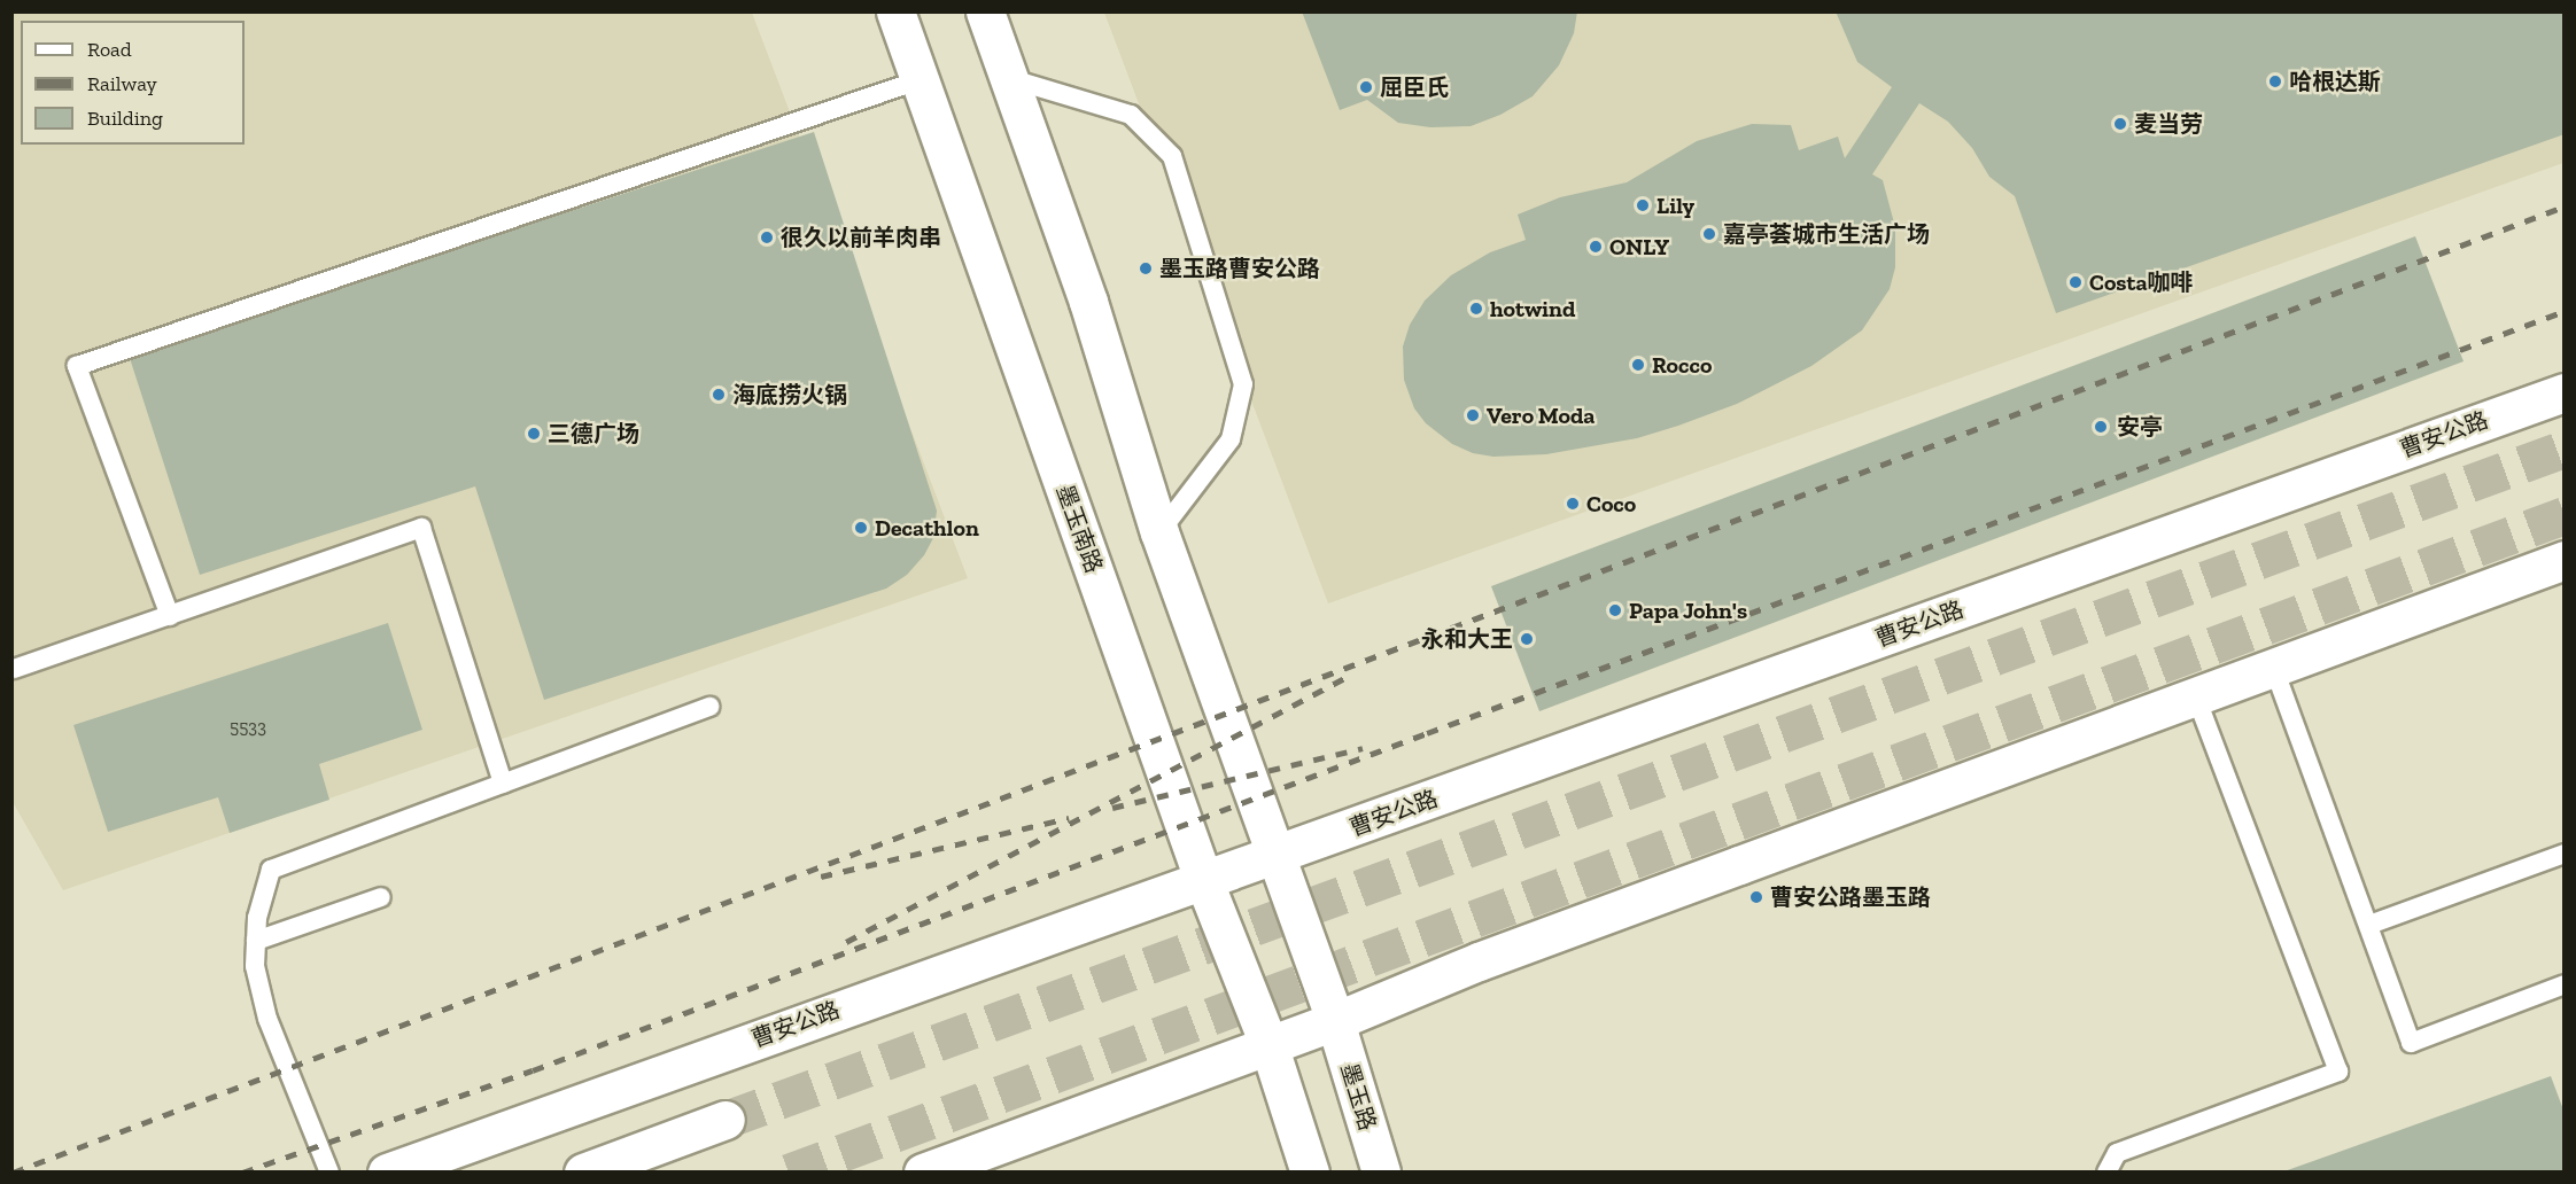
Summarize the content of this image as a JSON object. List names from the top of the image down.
{
  "streets": {
    "main road": ["曹安公路", "墨玉南路", "墨玉路"]
  },
  "crossings": [
    ["曹安公路", "墨玉南路"]
  ],
  "places": [
    "哈根达斯",
    "屈臣氏",
    "麦当劳",
    "Lily",
    "嘉亭荟城市生活广场",
    "很久以前羊肉串",
    "ONLY",
    "墨玉路曹安公路",
    "Costa咖啡",
    "hotwind",
    "Rocco",
    "海底捞火锅",
    "Vero Moda",
    "安亭",
    "三德广场",
    "Coco",
    "Decathlon",
    "Papa John's",
    "永和大王",
    "曹安公路墨玉路"
  ],
  "house_numbers": ["5533"],
  "legend": ["Road", "Railway", "Building"]
}
